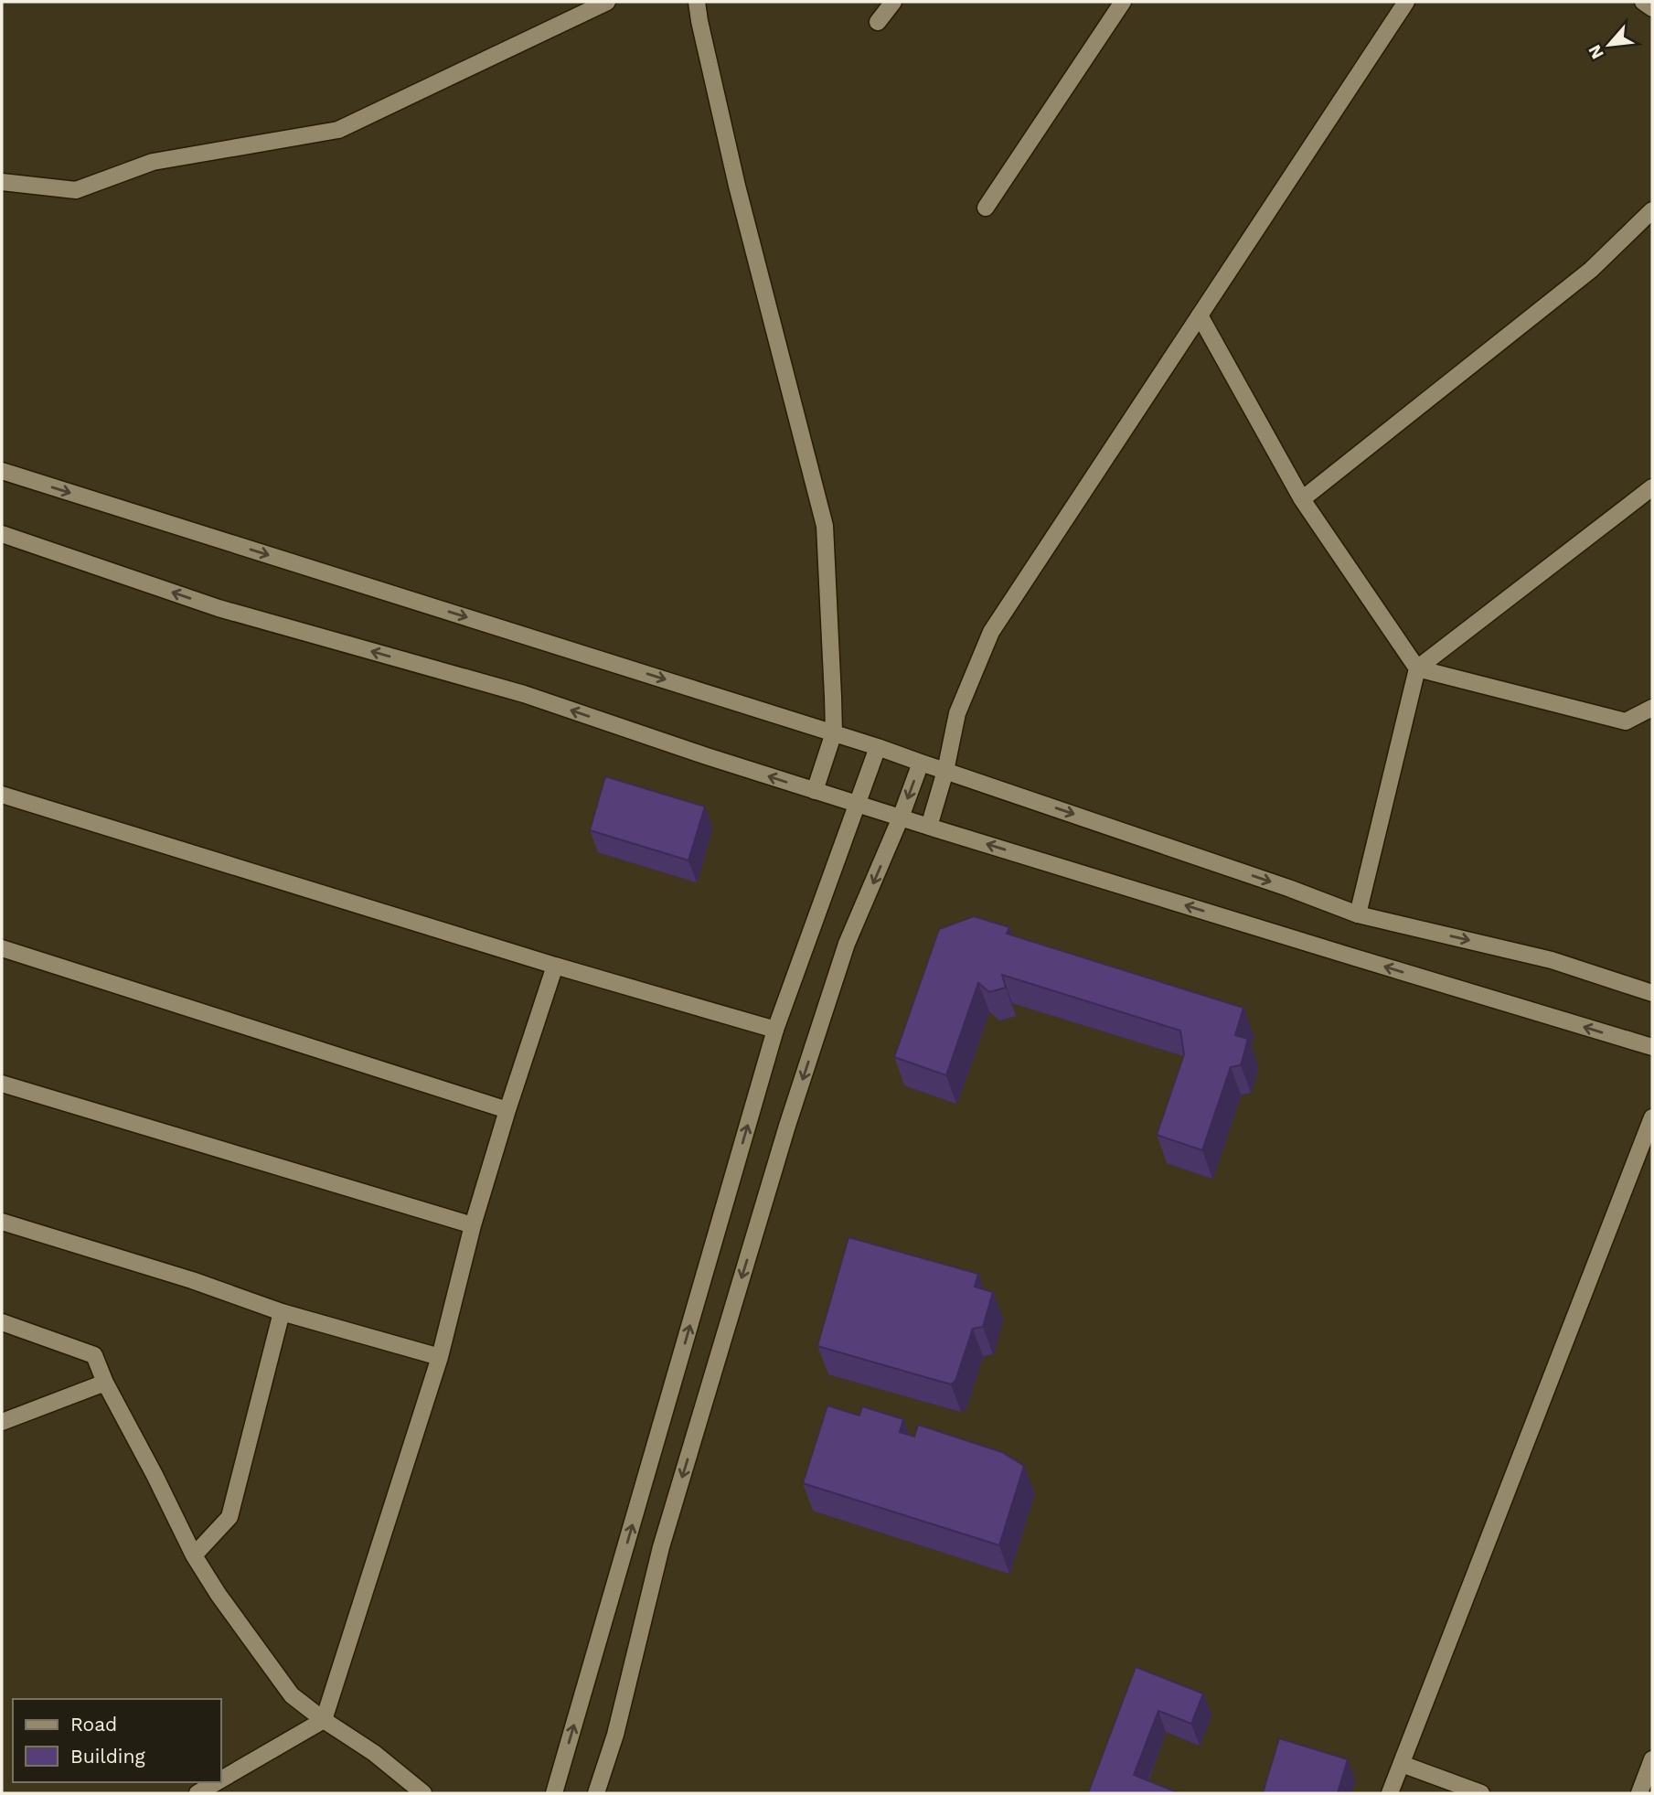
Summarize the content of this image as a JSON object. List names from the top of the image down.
{
  "legend": ["Road", "Building"],
  "north": "bottom left"
}
